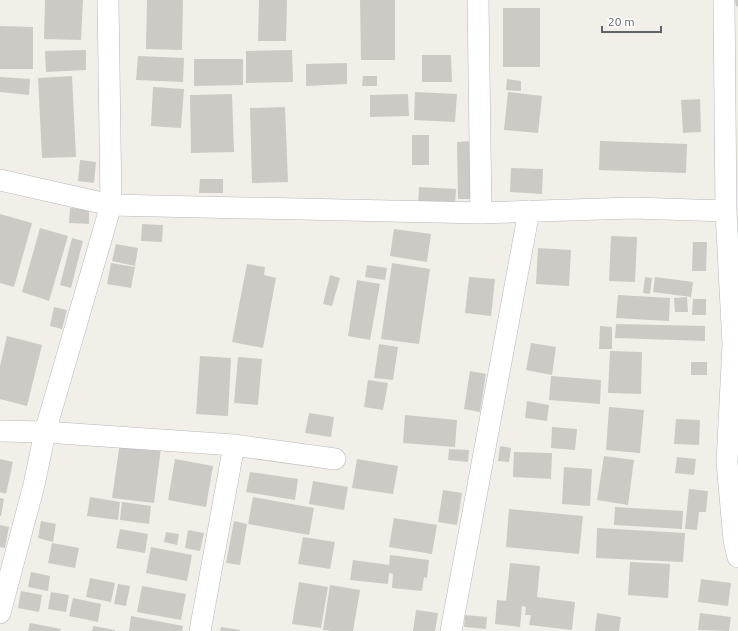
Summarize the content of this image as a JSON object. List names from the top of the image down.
{
  "scale_bar": "20 m"
}
